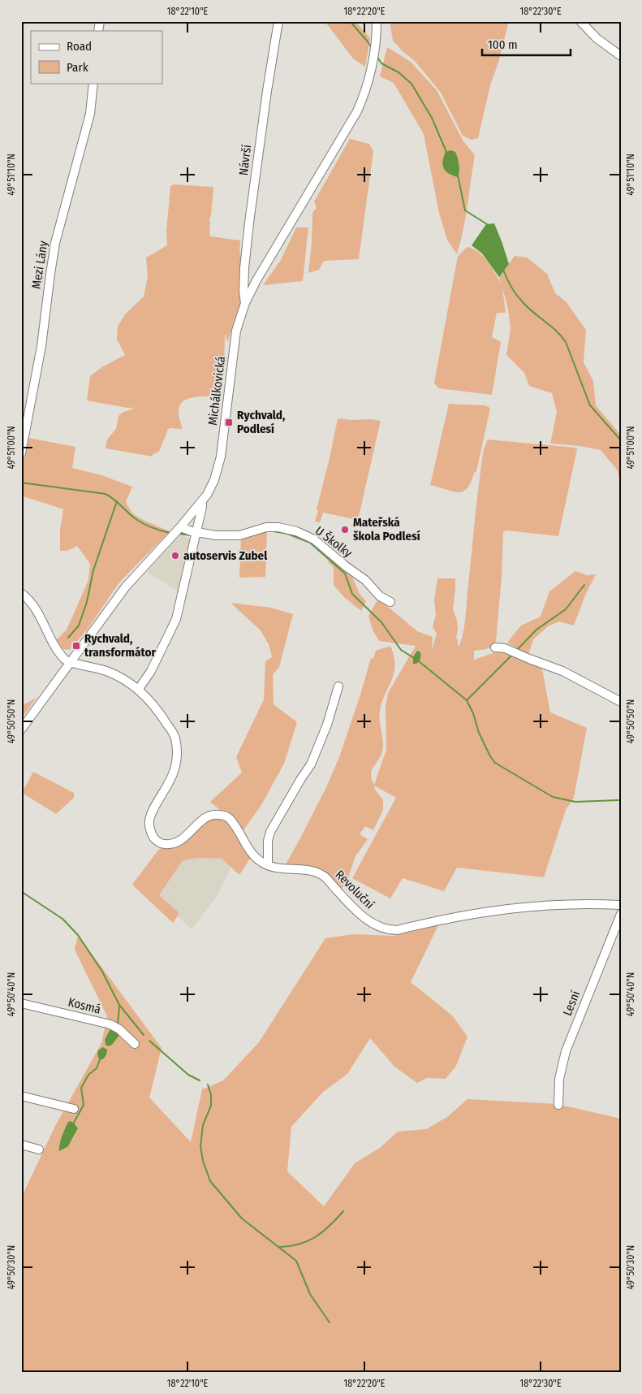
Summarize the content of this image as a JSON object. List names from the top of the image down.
{
  "streets": {
    "street": [
      "Návrší",
      "Mezi Lány",
      "Michálkovická",
      "U Školky",
      "Revoluční",
      "Lesní",
      "Kosmá"
    ]
  },
  "crossings": [
    ["Návrší", "Michálkovická"],
    ["Michálkovická", "U Školky"],
    ["Michálkovická", "Revoluční"]
  ],
  "places": {
    "transit": ["Rychvald, Podlesí", "Rychvald, transformátor"],
    "other": ["Mateřská škola Podlesí", "autoservis Zubel"]
  },
  "legend": ["Road", "Park"],
  "scale_bar": "100 m",
  "coordinates": [
    "18°22'10\"E",
    "18°22'20\"E",
    "18°22'30\"E",
    "49°51'10\"N",
    "49°51'00\"N",
    "49°50'50\"N",
    "49°50'40\"N",
    "49°50'30\"N"
  ]
}
